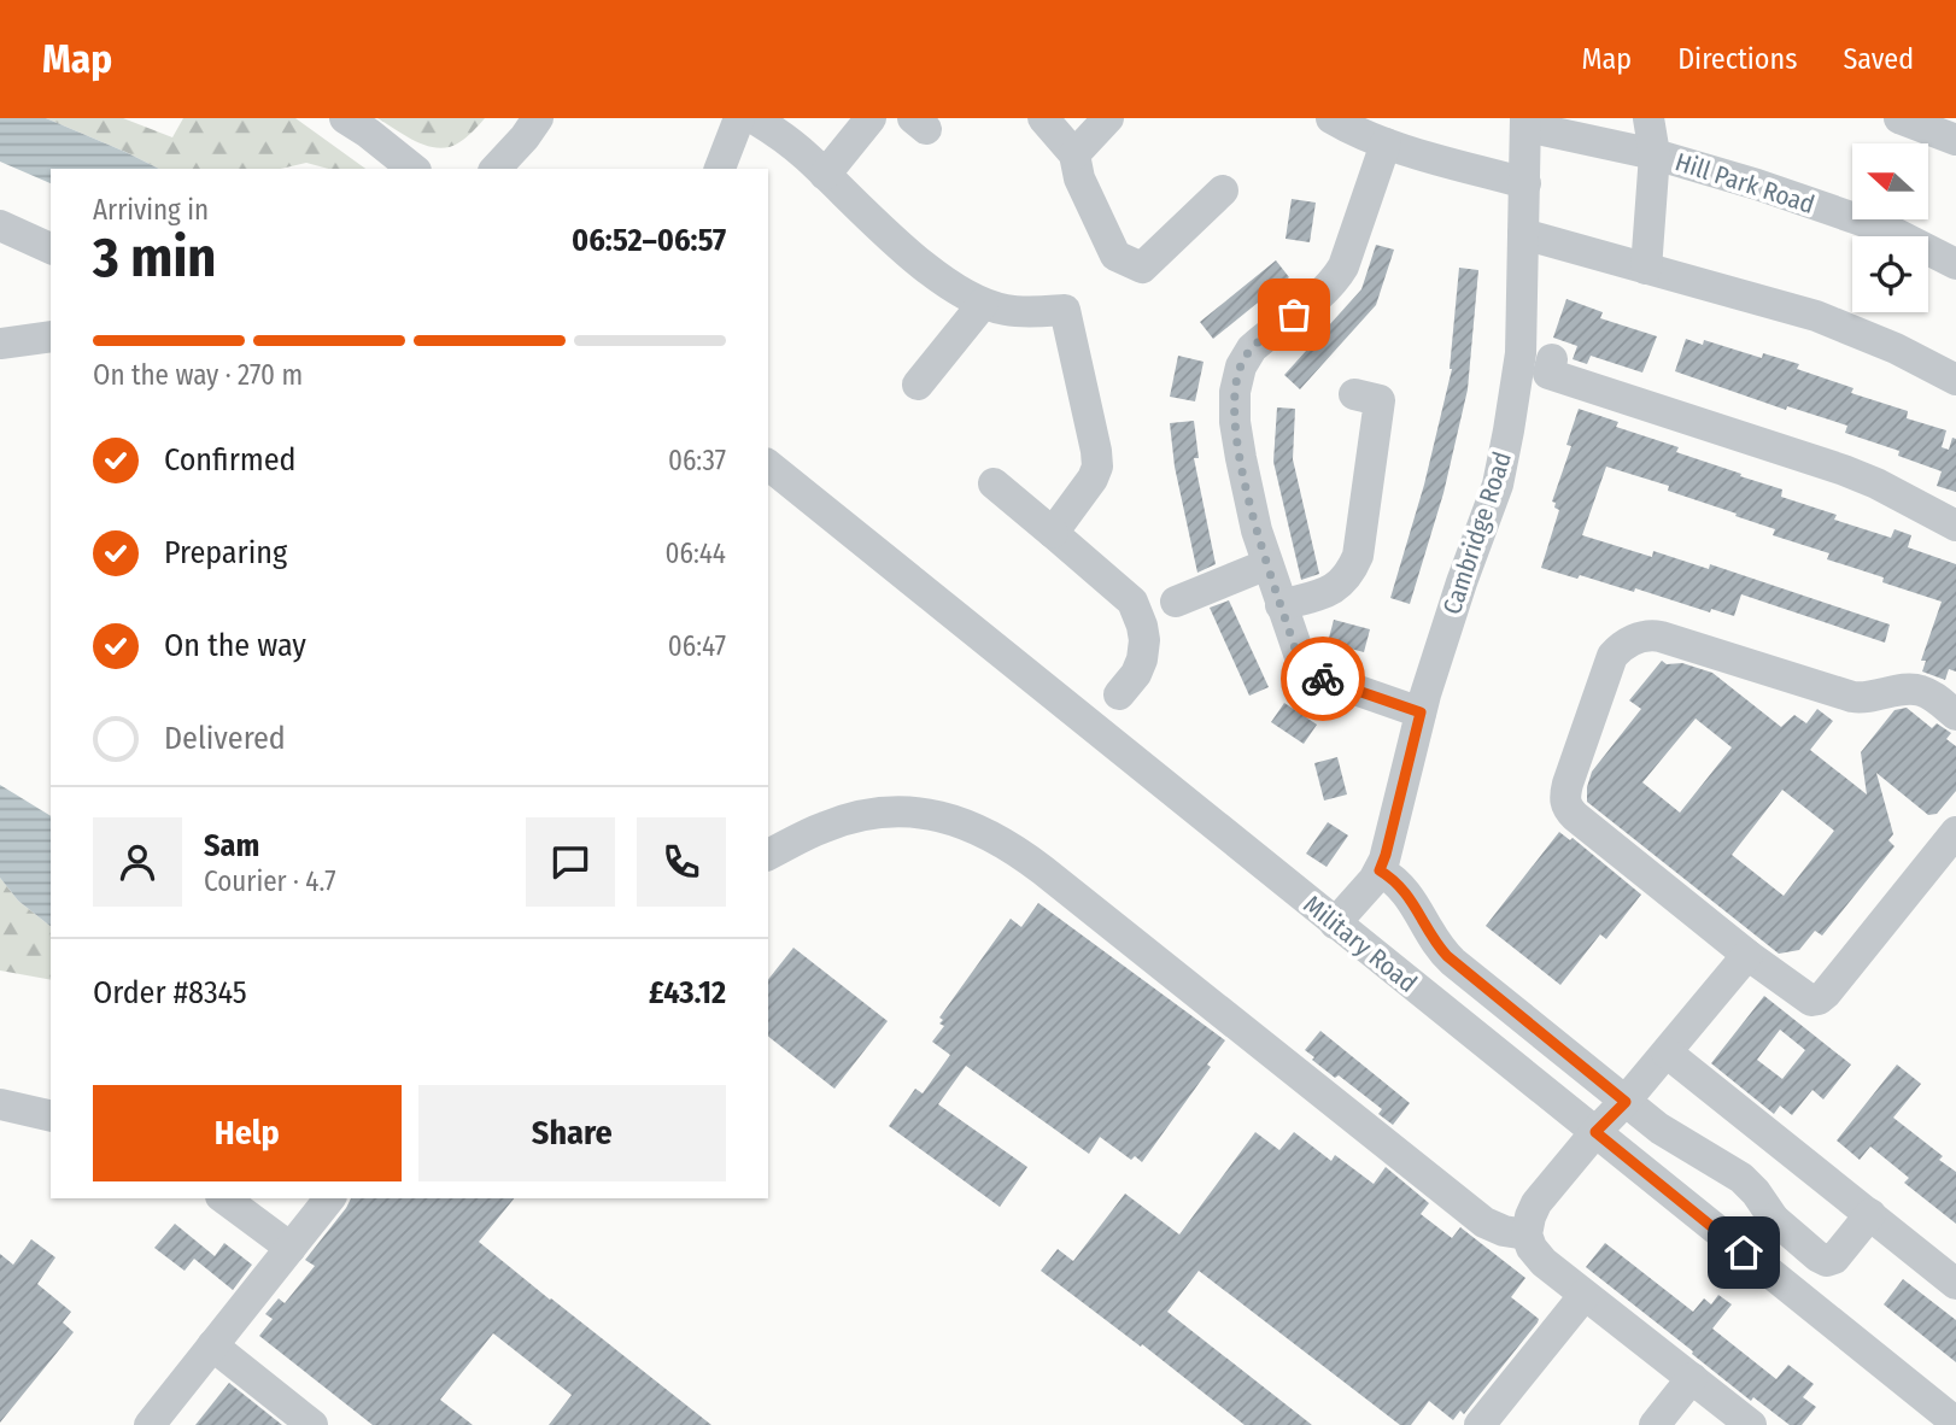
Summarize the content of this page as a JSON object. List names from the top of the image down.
{
  "streets": {
    "street": ["Hill Park Road", "Cambridge Road", "Military Road"]
  },
  "crossings": [
    ["Hill Park Road", "Cambridge Road"],
    ["Cambridge Road", "Military Road"]
  ],
  "north": "left",
  "page": {
    "header": "Map",
    "nav": ["Map", "Directions", "Saved"],
    "heading": ["3 min", "Arriving in", "06:52–06:57"],
    "panel": [
      "Sam",
      "Courier · 4.7",
      "Order #8345",
      "£43.12"
    ],
    "bar": "On the way · 270 m",
    "list": [
      ["Confirmed", "06:37"],
      ["Preparing", "06:44"],
      ["On the way", "06:47"],
      "Delivered"
    ],
    "buttons": ["Help", "Share"]
  }
}
